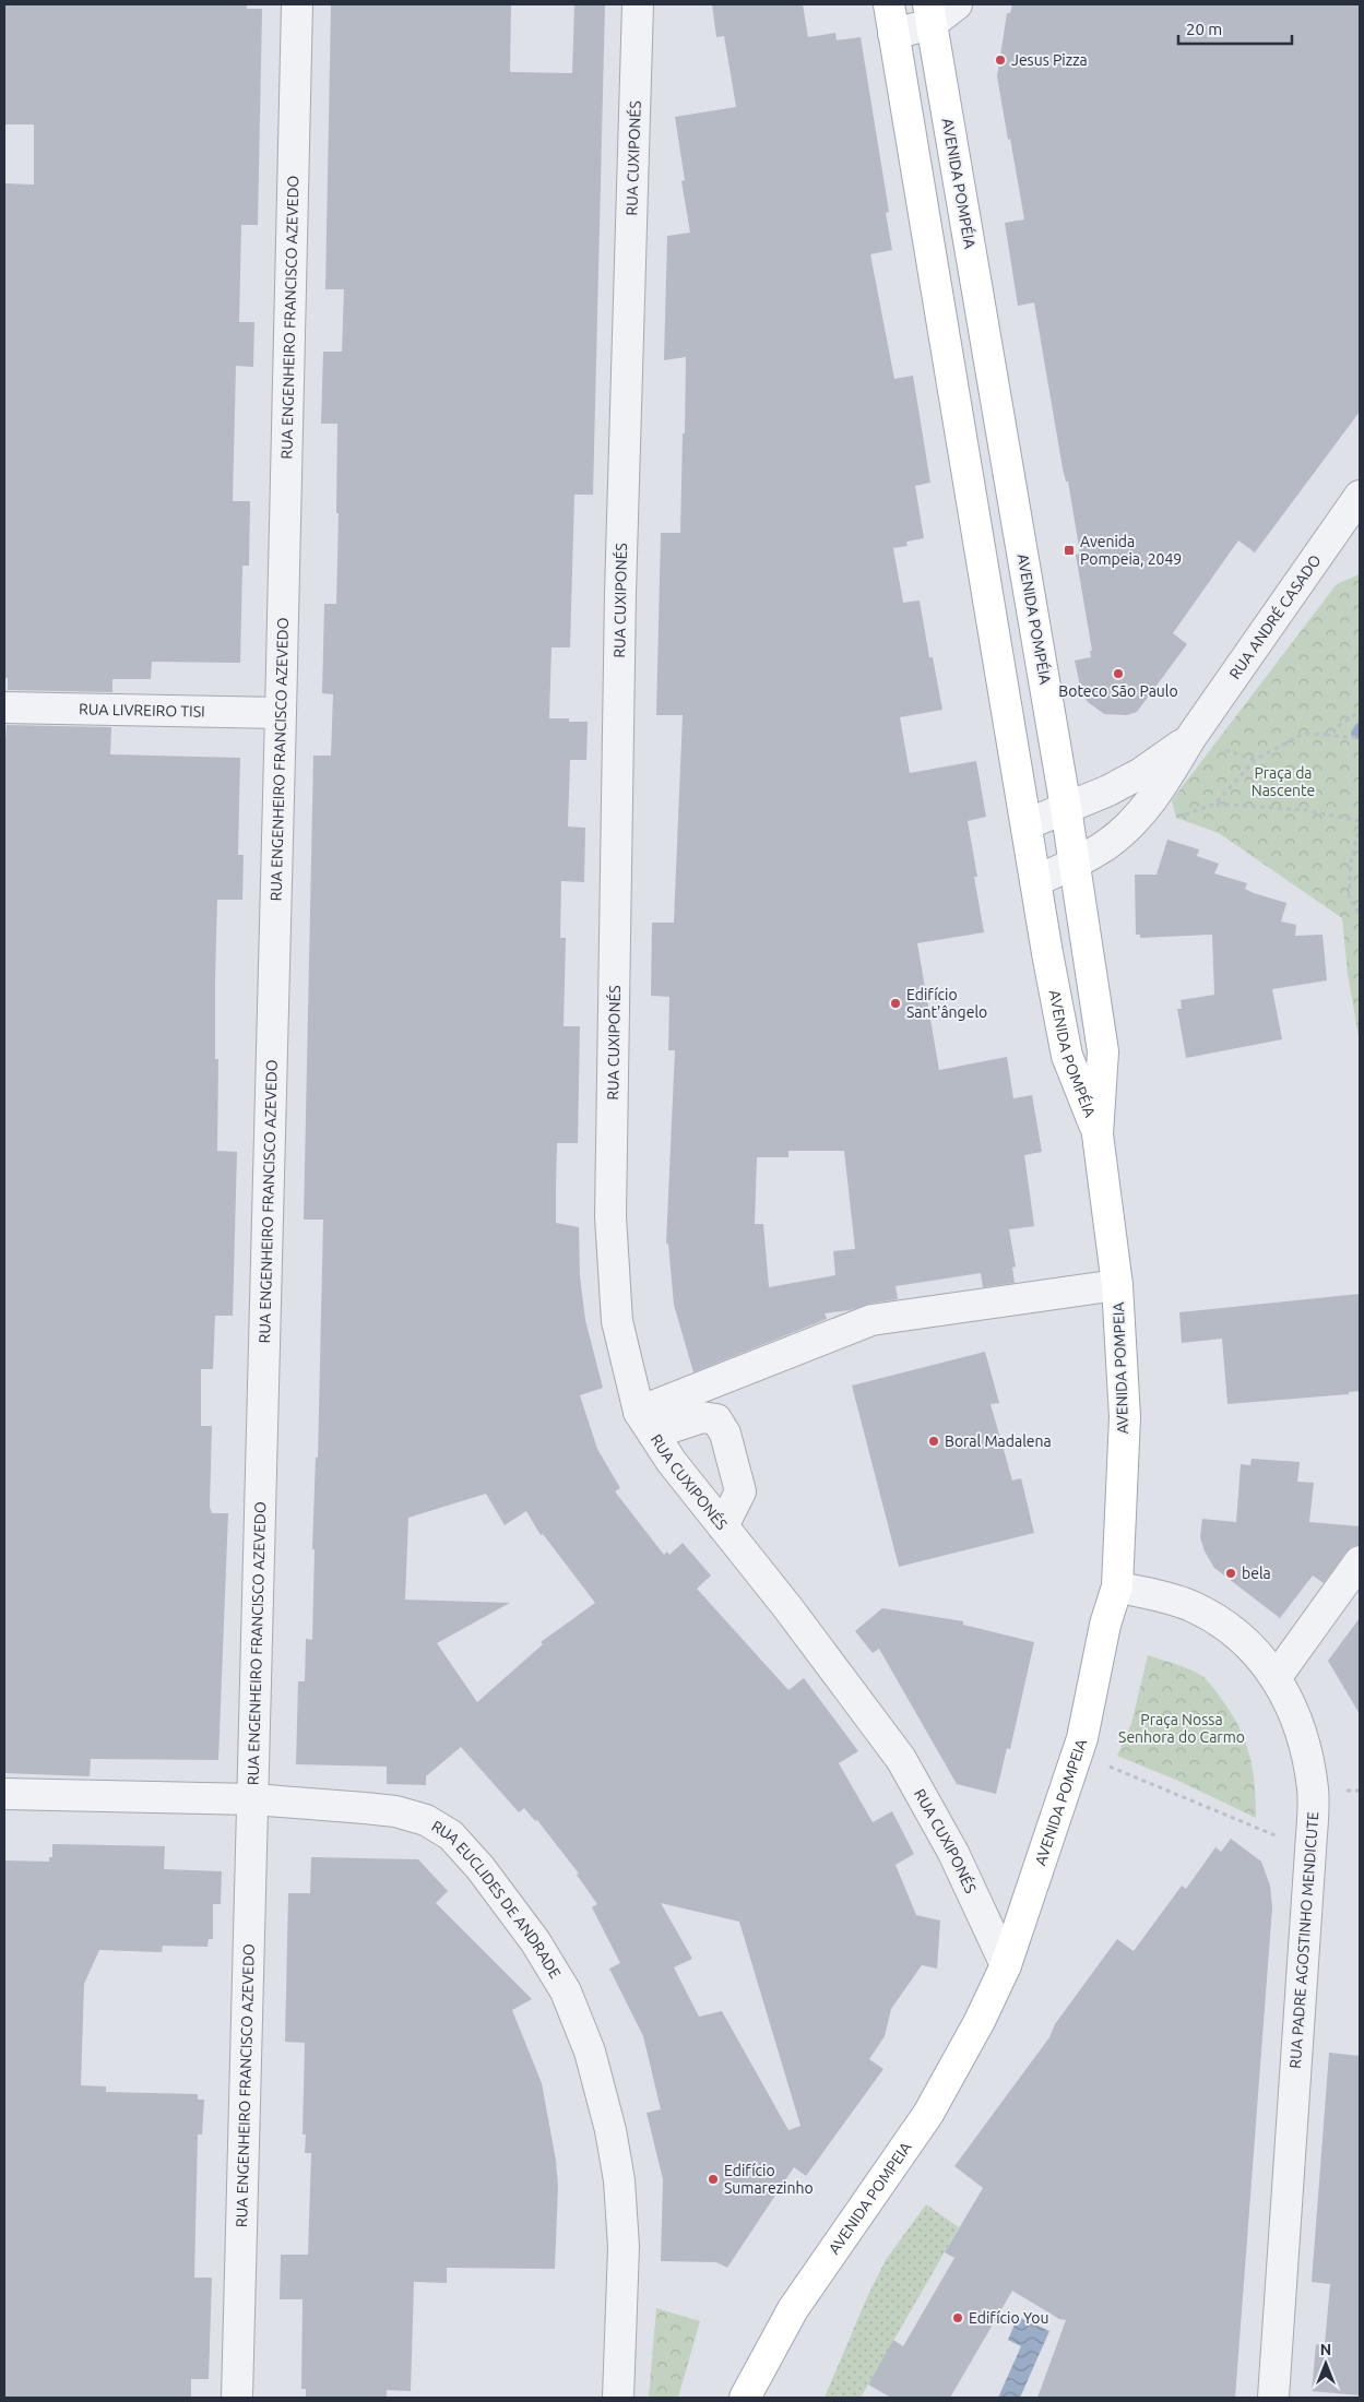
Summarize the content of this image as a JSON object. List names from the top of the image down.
{
  "streets": {
    "main road": ["AVENIDA POMPÉIA", "AVENIDA POMPEIA"],
    "street": [
      "RUA CUXIPONÉS",
      "RUA ENGENHEIRO FRANCISCO AZEVEDO",
      "RUA ANDRÉ CASADO",
      "RUA LIVREIRO TISI",
      "RUA EUCLIDES DE ANDRADE",
      "RUA PADRE AGOSTINHO MENDICUTE"
    ]
  },
  "crossings": [
    ["RUA CUXIPONÉS", "AVENIDA POMPEIA"],
    ["AVENIDA POMPÉIA", "RUA ANDRÉ CASADO"],
    ["AVENIDA POMPÉIA", "AVENIDA POMPEIA"],
    ["RUA ENGENHEIRO FRANCISCO AZEVEDO", "RUA LIVREIRO TISI"],
    ["RUA ENGENHEIRO FRANCISCO AZEVEDO", "RUA EUCLIDES DE ANDRADE"],
    ["AVENIDA POMPEIA", "RUA PADRE AGOSTINHO MENDICUTE"]
  ],
  "parks": ["Praça da Nascente", "Praça Nossa Senhora do Carmo"],
  "places": {
    "other": [
      "Jesus Pizza",
      "Boteco São Paulo",
      "Edifício Sant'ângelo",
      "Boral Madalena",
      "bela",
      "Edifício Sumarezinho",
      "Edifício You"
    ],
    "transit": ["Avenida Pompeia, 2049"]
  },
  "scale_bar": "20 m",
  "north": "top"
}
